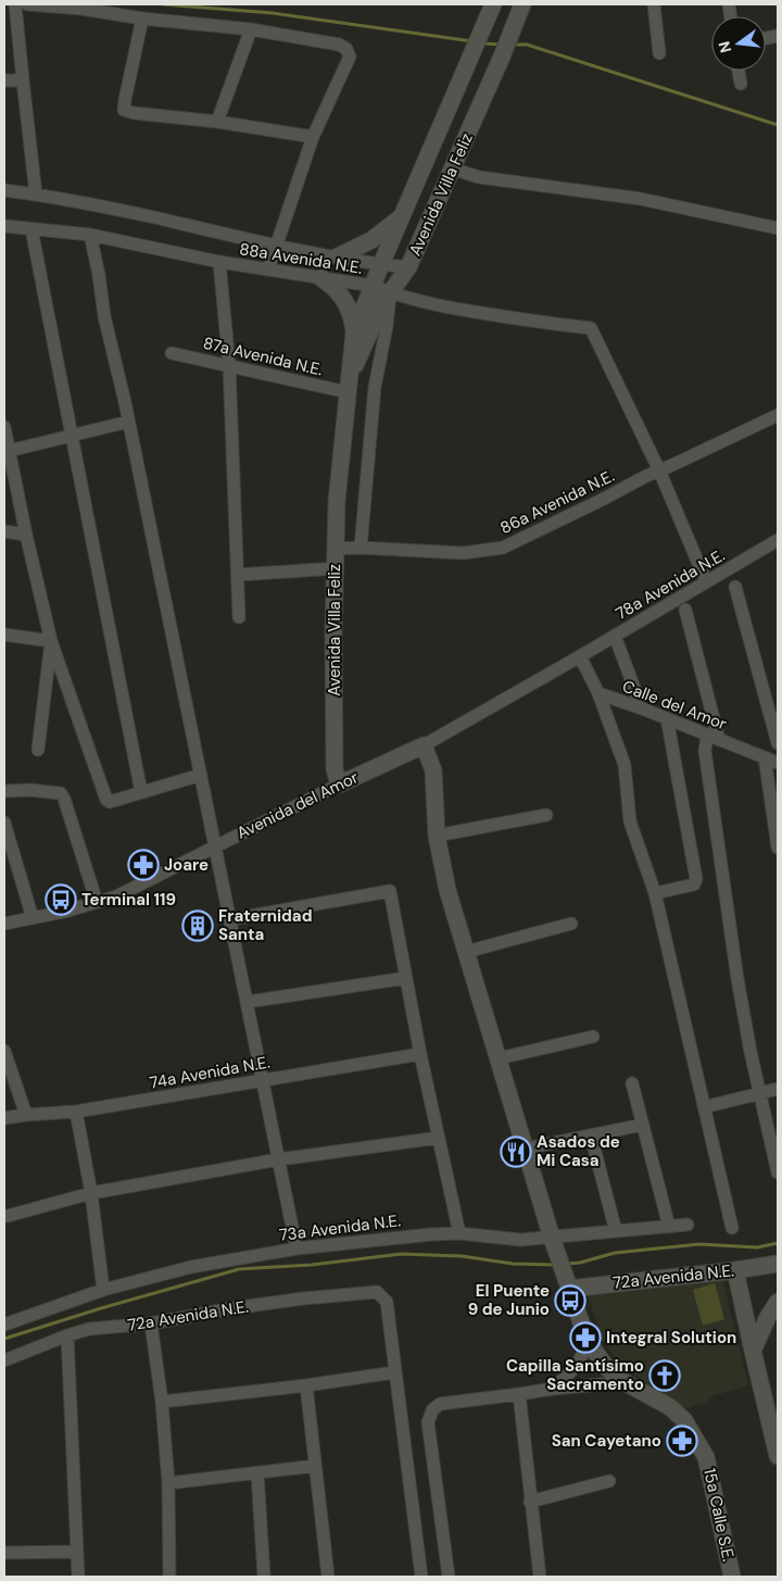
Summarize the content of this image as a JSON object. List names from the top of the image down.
{
  "streets": {
    "street": [
      "Avenida Villa Feliz",
      "88a Avenida N.E.",
      "87a Avenida N.E.",
      "86a Avenida N.E.",
      "78a Avenida N.E.",
      "Calle del Amor",
      "Avenida del Amor",
      "74a Avenida N.E.",
      "73a Avenida N.E.",
      "72a Avenida N.E.",
      "15a Calle S.E."
    ]
  },
  "crossings": [
    ["Avenida Villa Feliz", "88a Avenida N.E."],
    ["Avenida Villa Feliz", "87a Avenida N.E."],
    ["Avenida Villa Feliz", "86a Avenida N.E."],
    ["Avenida Villa Feliz", "Avenida del Amor"],
    ["88a Avenida N.E.", "86a Avenida N.E."],
    ["78a Avenida N.E.", "Calle del Amor"],
    ["78a Avenida N.E.", "Avenida del Amor"],
    ["Calle del Amor", "Avenida del Amor"],
    ["Avenida del Amor", "15a Calle S.E."],
    ["73a Avenida N.E.", "15a Calle S.E."],
    ["72a Avenida N.E.", "15a Calle S.E."]
  ],
  "places": {
    "pharmacy": ["Joare", "Integral Solution", "San Cayetano"],
    "bus stop": ["Terminal 119", "El Puente 9 de Junio"],
    "building": ["Fraternidad Santa"],
    "restaurant": ["Asados de Mi Casa"],
    "church": ["Capilla Santísimo Sacramento"]
  },
  "north": "left"
}
